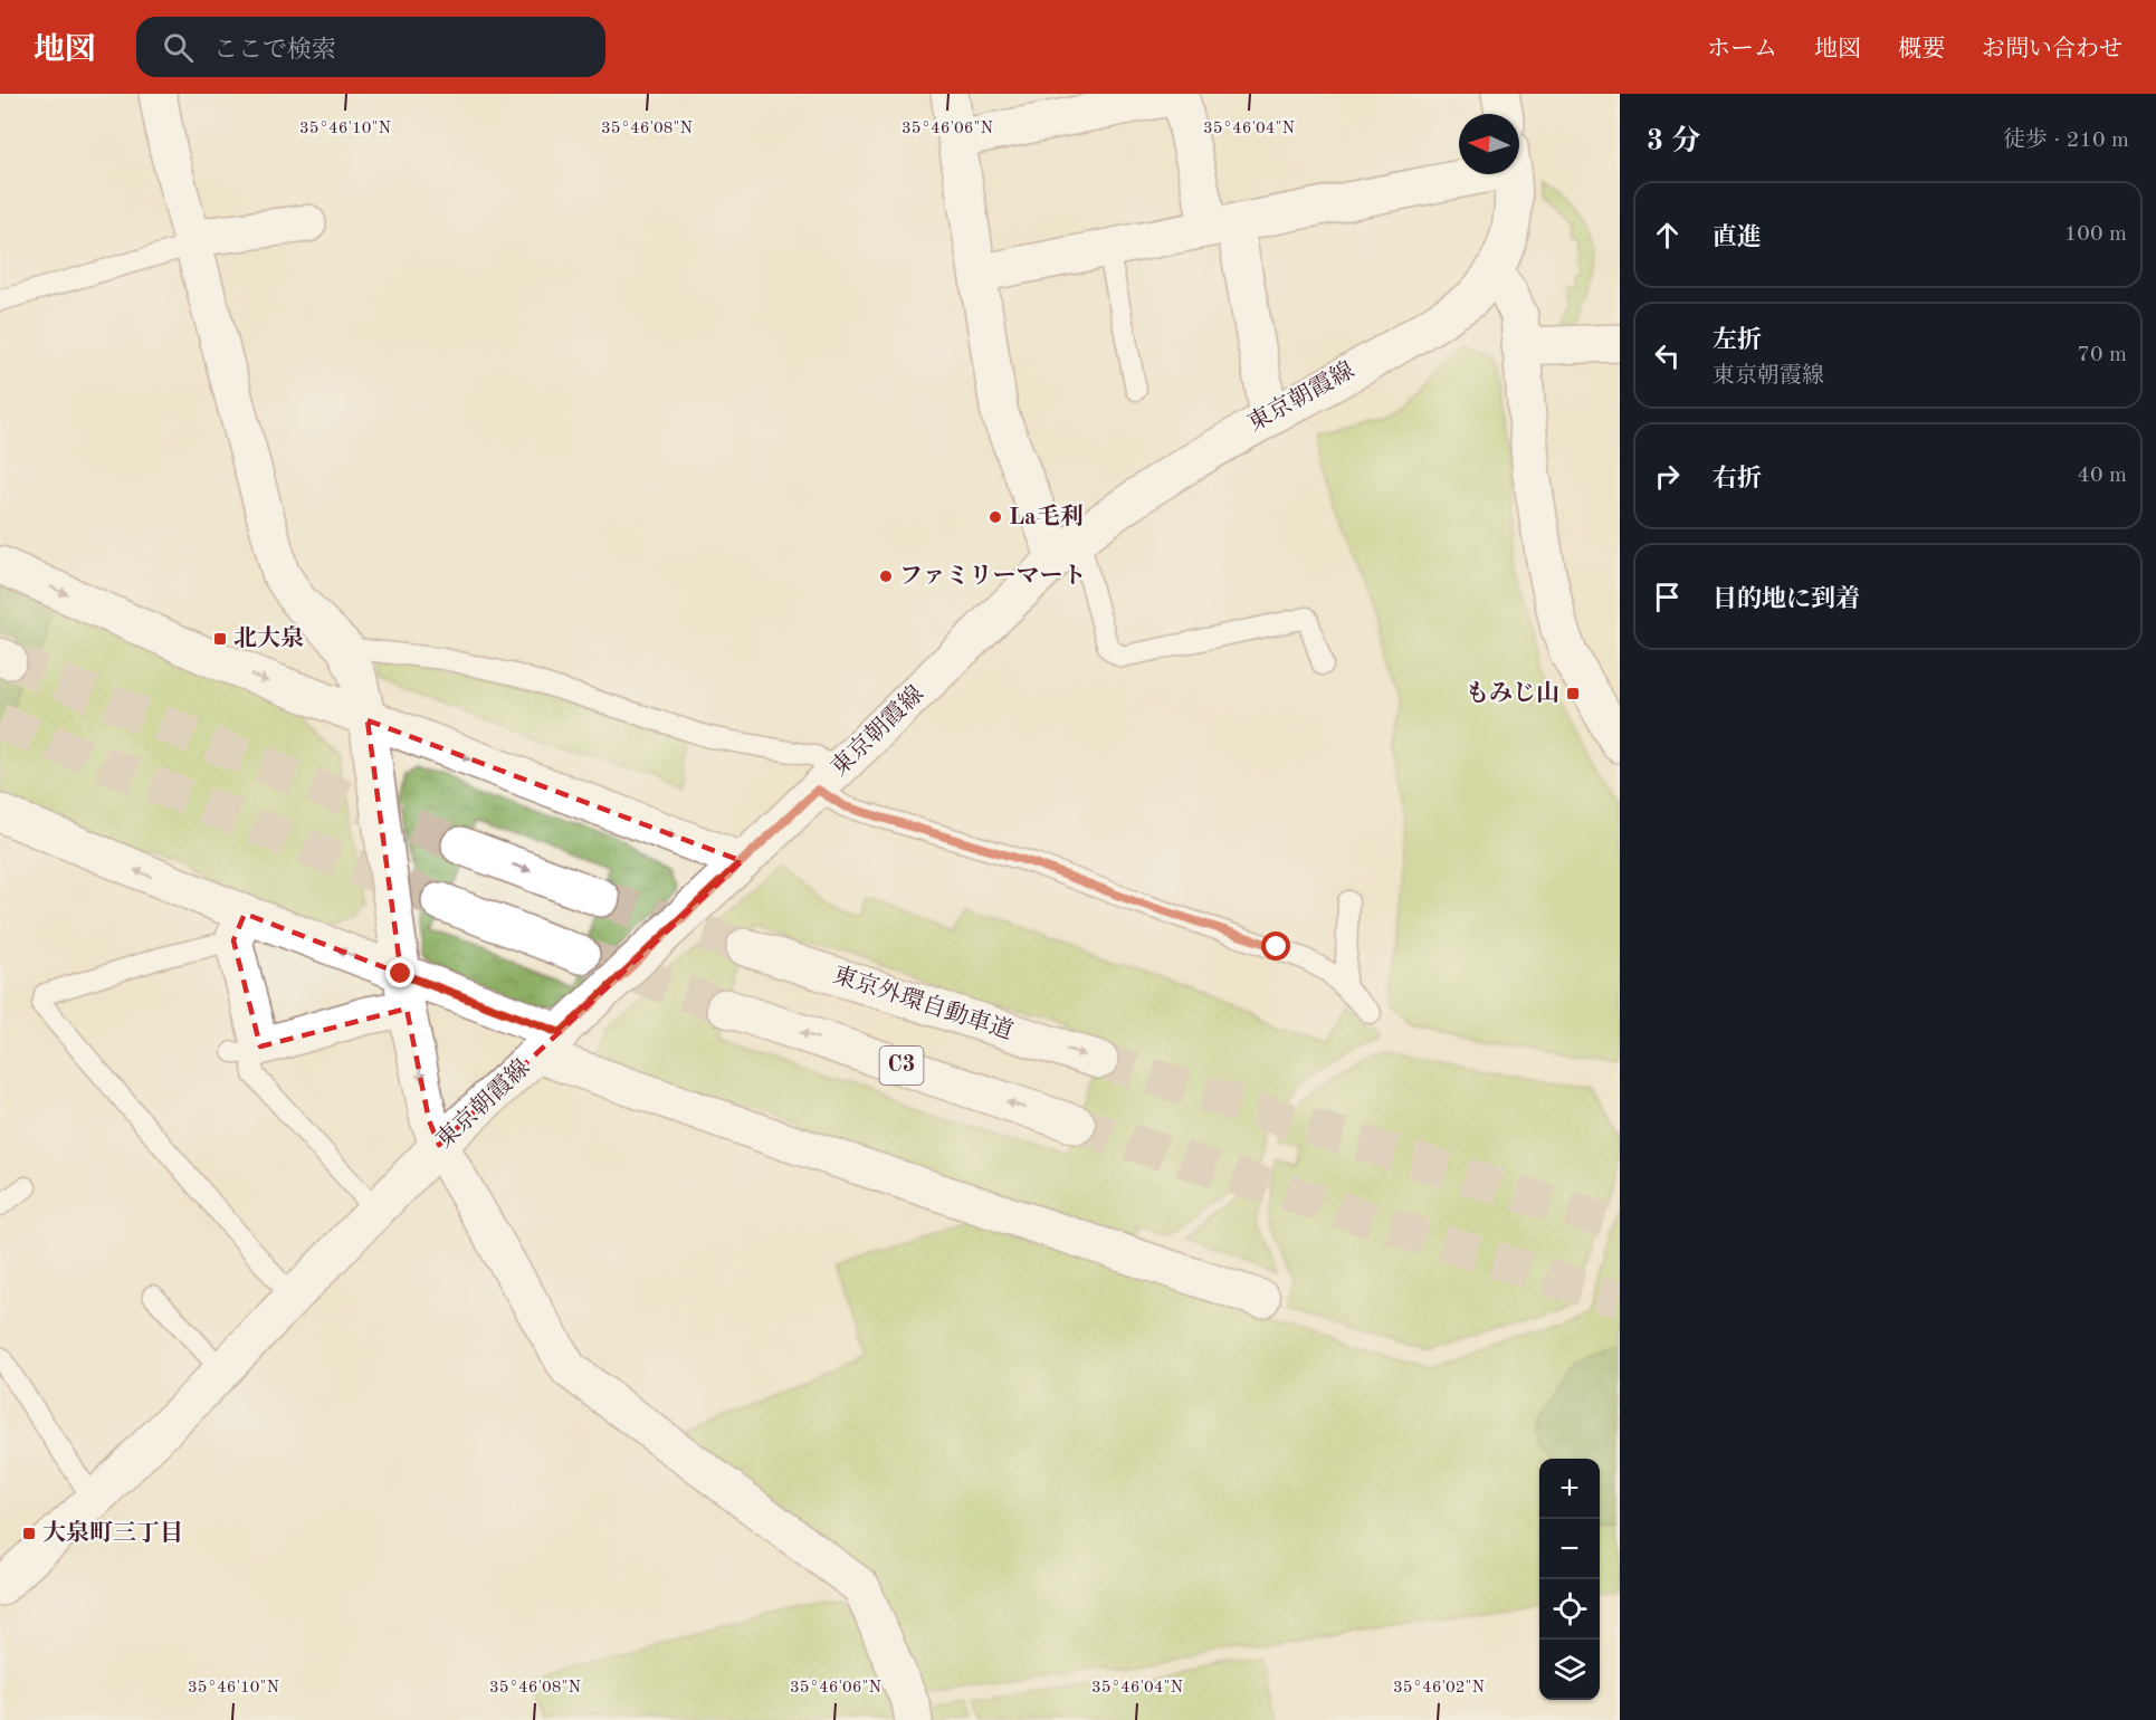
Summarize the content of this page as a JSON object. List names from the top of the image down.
{
  "streets": {
    "main road": ["東京朝霞線", "東京外環自動車道", "C3"]
  },
  "places": {
    "other": ["La毛利", "ファミリーマート"],
    "transit": ["北大泉", "もみじ山", "大泉町三丁目"]
  },
  "north": "left",
  "page": {
    "header": "地図",
    "search": "ここで検索",
    "nav": [
      "ホーム",
      "地図",
      "概要",
      "お問い合わせ"
    ],
    "heading": ["3 分", "徒歩 · 210 m"],
    "list": [
      ["直進", "100 m"],
      ["左折", "東京朝霞線", "70 m"],
      ["右折", "40 m"],
      "目的地に到着"
    ],
    "map_buttons": ["+", "−"]
  },
  "coordinates": [
    "35°46'10\"N",
    "35°46'08\"N",
    "35°46'06\"N",
    "35°46'04\"N",
    "35°46'02\"N"
  ]
}
